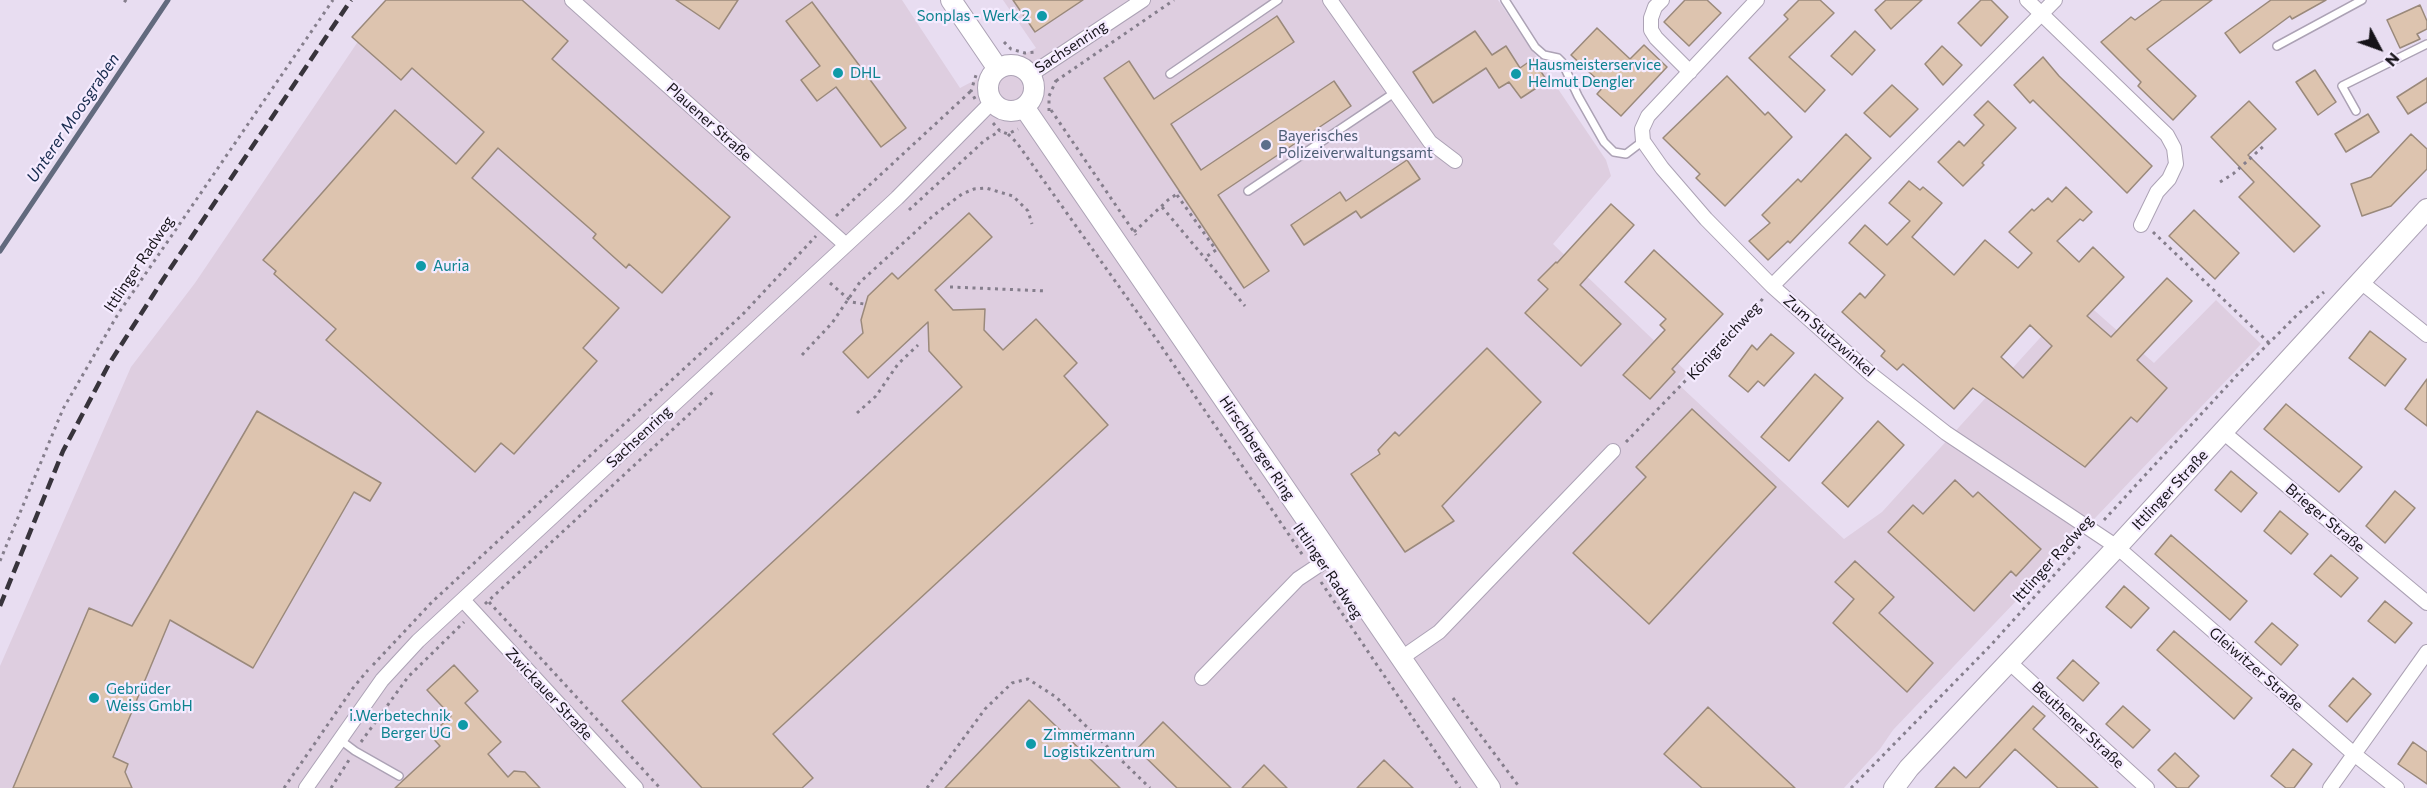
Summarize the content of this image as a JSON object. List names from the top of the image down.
{
  "streets": {
    "street": [
      "Sachsenring",
      "Plauener Straße",
      "Zum Stutzwinkel",
      "Hirschberger Ring",
      "Ittlinger Straße",
      "Brieger Straße",
      "Gleiwitzer Straße",
      "Zwickauer Straße",
      "Beuthener Straße"
    ],
    "path": ["Ittlinger Radweg", "Königreichweg"]
  },
  "crossings": [
    ["Sachsenring", "Plauener Straße"],
    ["Sachsenring", "Zwickauer Straße"],
    ["Ittlinger Radweg", "Zum Stutzwinkel"],
    ["Zum Stutzwinkel", "Königreichweg"],
    ["Zum Stutzwinkel", "Ittlinger Straße"],
    ["Zum Stutzwinkel", "Gleiwitzer Straße"],
    ["Ittlinger Straße", "Brieger Straße"],
    ["Ittlinger Straße", "Gleiwitzer Straße"],
    ["Ittlinger Straße", "Beuthener Straße"]
  ],
  "water": ["Unterer Moosgraben"],
  "places": [
    "Sonplas - Werk 2",
    "DHL",
    "Hausmeisterservice Helmut Dengler",
    "Bayerisches Polizeiverwaltungsamt",
    "Auria",
    "Gebrüder Weiss GmbH",
    "i.Werbetechnik Berger UG",
    "Zimmermann Logistikzentrum"
  ],
  "north": "bottom right"
}
